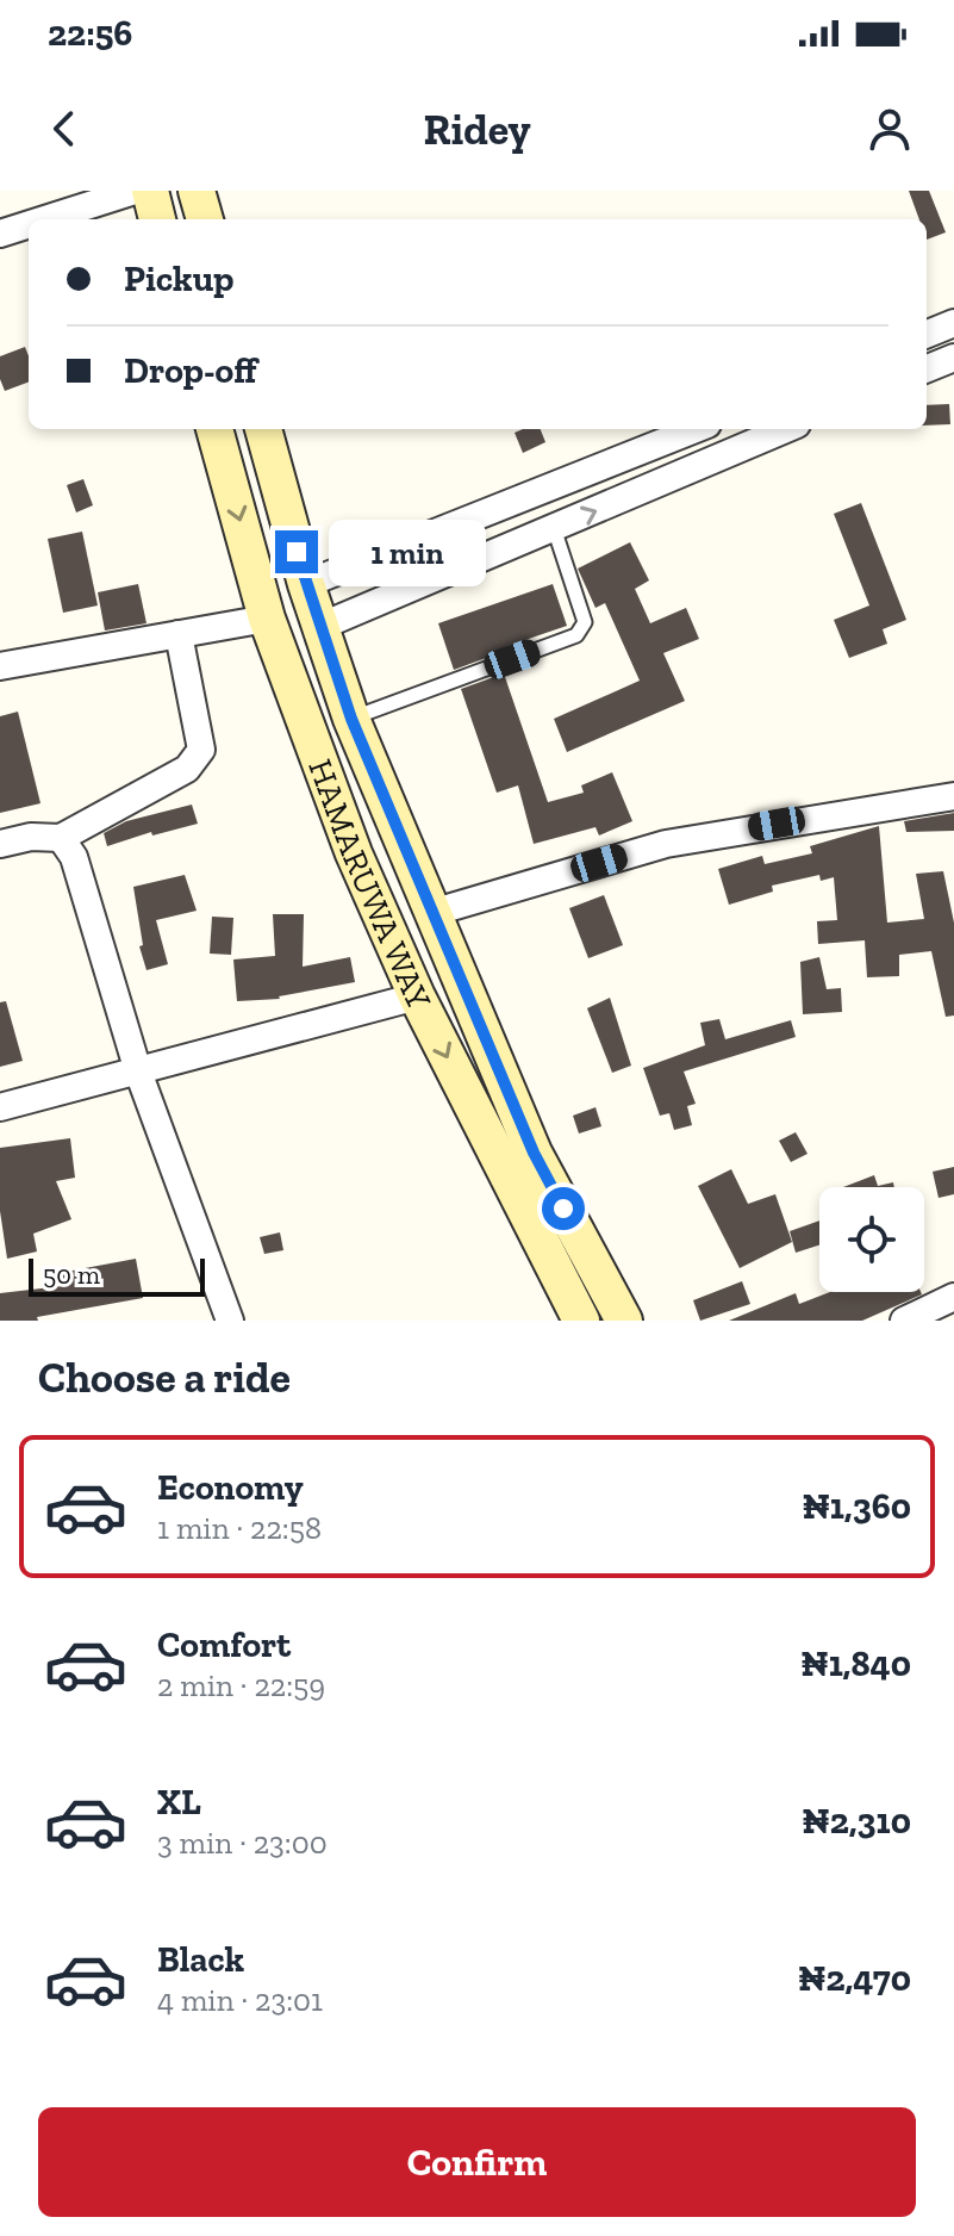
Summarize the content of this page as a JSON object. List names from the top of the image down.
{
  "streets": {
    "main road": ["HAMARUWA WAY"]
  },
  "scale_bar": "50 m",
  "page": {
    "status": "22:56",
    "header": "Ridey",
    "banner": ["Pickup", "Drop-off"],
    "bubble": "1 min",
    "scale": "50 m",
    "heading": "Choose a ride",
    "list": [
      {
        "name": "Economy",
        "note": "1 min · 22:58",
        "value": "₦1,360"
      },
      {
        "name": "Comfort",
        "note": "2 min · 22:59",
        "value": "₦1,840"
      },
      {
        "name": "XL",
        "note": "3 min · 23:00",
        "value": "₦2,310"
      },
      {
        "name": "Black",
        "note": "4 min · 23:01",
        "value": "₦2,470"
      }
    ],
    "buttons": "Confirm"
  }
}
